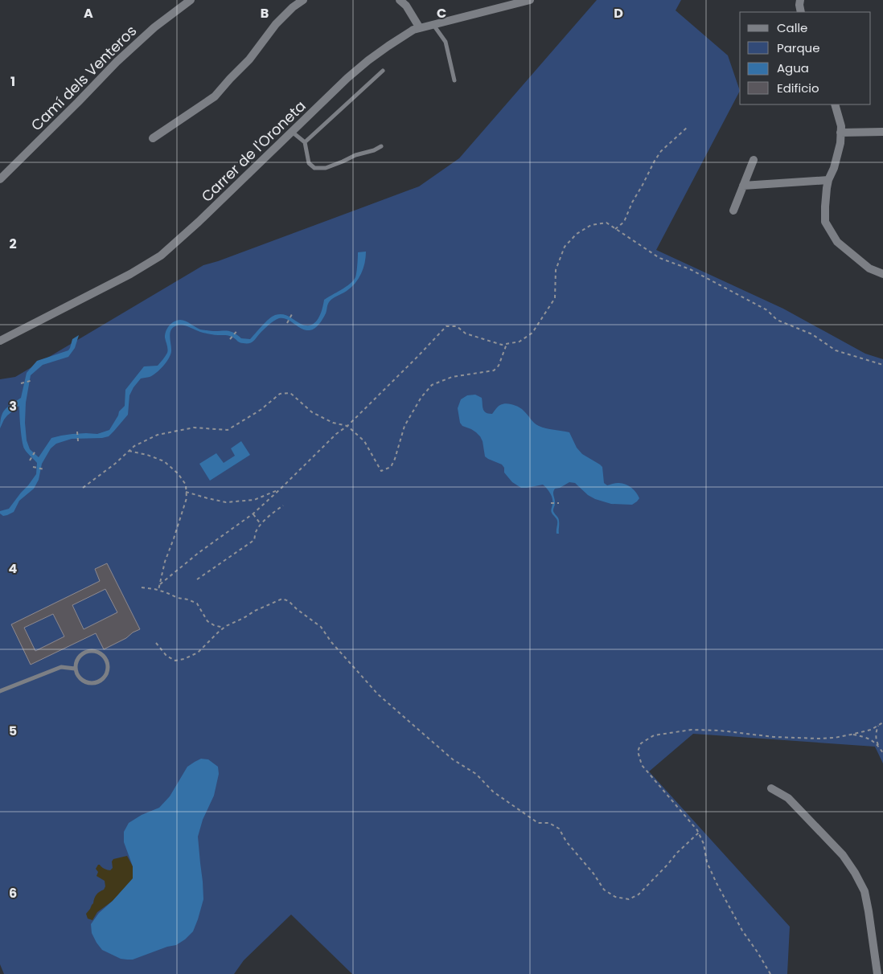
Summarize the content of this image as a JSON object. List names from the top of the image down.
{
  "streets": {
    "street": ["Camí dels Venteros", "Carrer de l'Oroneta"]
  },
  "legend": [
    "Calle",
    "Parque",
    "Agua",
    "Edificio"
  ],
  "grid": {
    "columns": [
      "A",
      "B",
      "C",
      "D"
    ],
    "rows": [
      "1",
      "2",
      "3",
      "4",
      "5",
      "6"
    ]
  }
}
